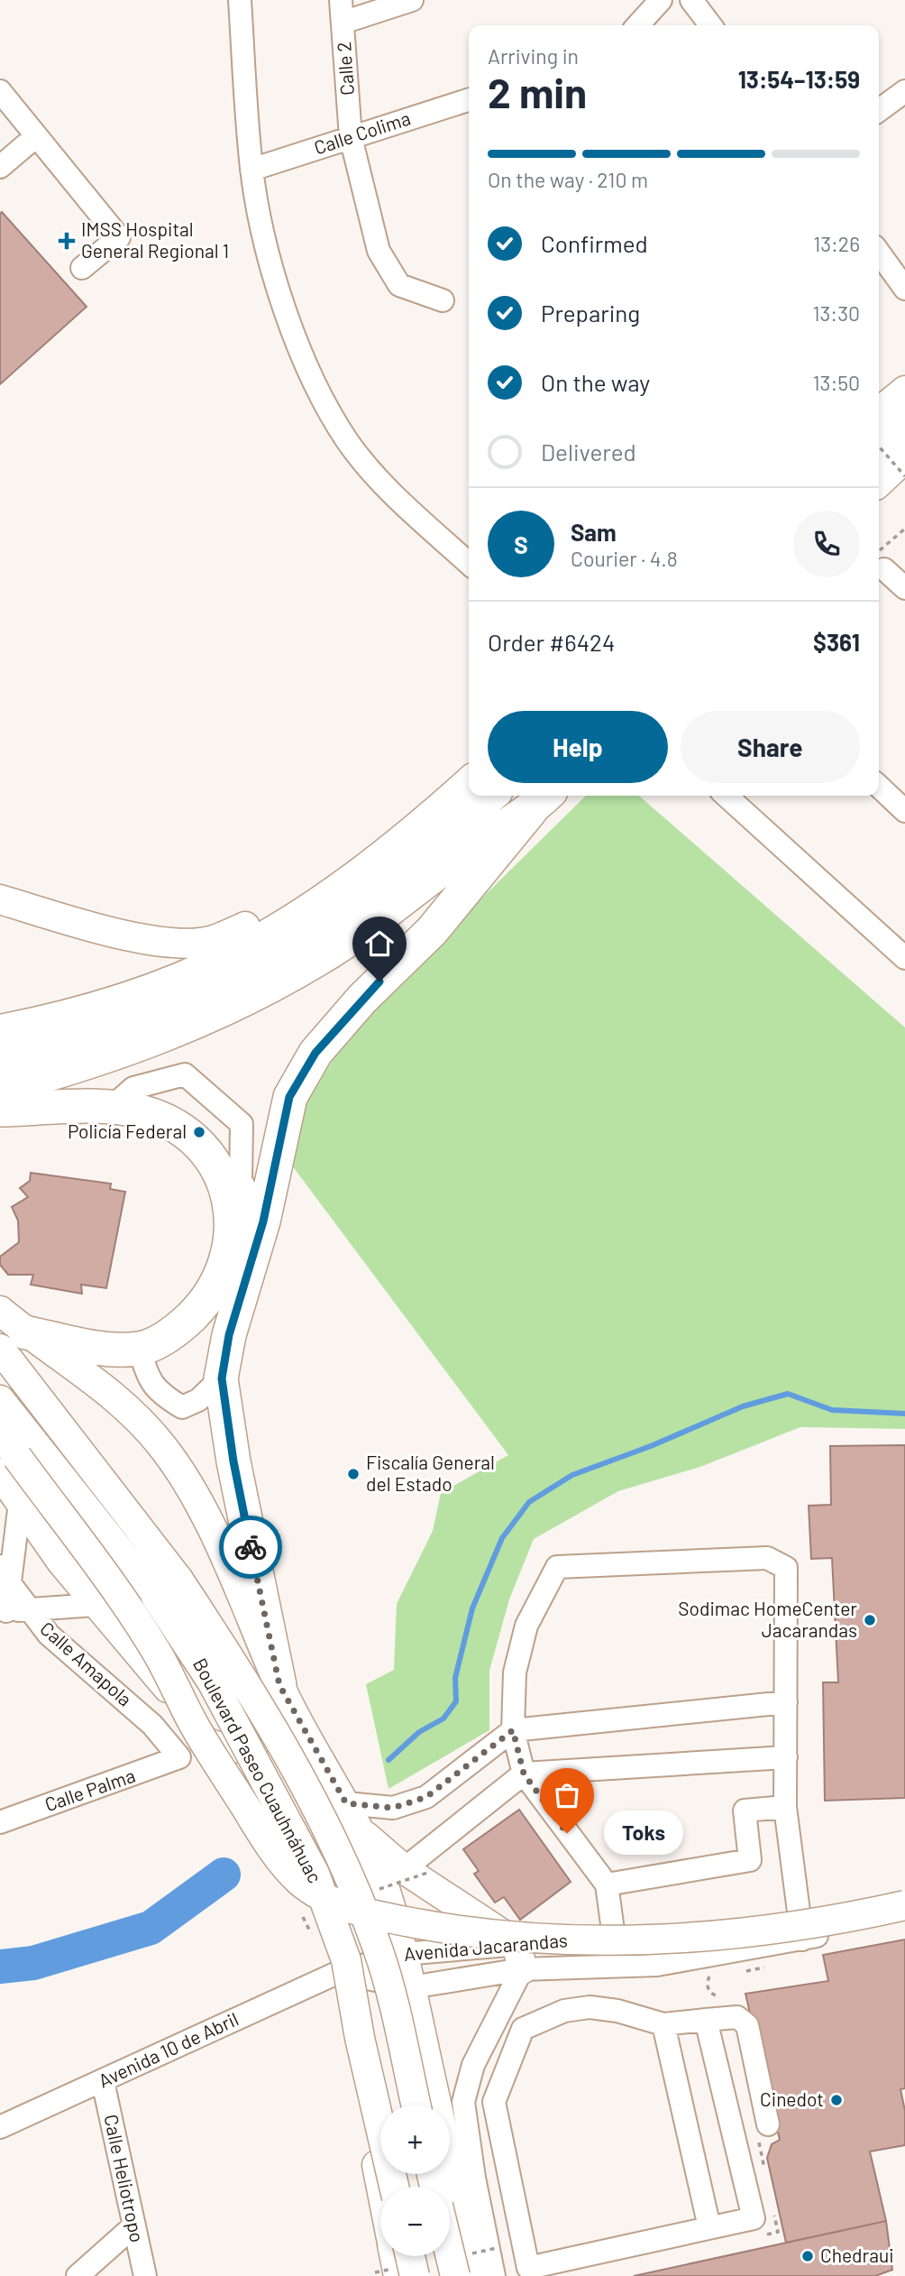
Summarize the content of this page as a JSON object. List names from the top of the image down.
{
  "streets": {
    "main road": ["Boulevard Paseo Cuauhnáhuac"],
    "street": [
      "Calle 2",
      "Calle Colima",
      "Calle Amapola",
      "Calle Palma",
      "Avenida Jacarandas",
      "Avenida 10 de Abril",
      "Calle Heliotropo"
    ]
  },
  "crossings": [
    ["Calle 2", "Calle Colima"],
    ["Calle Amapola", "Calle Palma"],
    ["Boulevard Paseo Cuauhnáhuac", "Avenida Jacarandas"],
    ["Boulevard Paseo Cuauhnáhuac", "Avenida 10 de Abril"],
    ["Avenida Jacarandas", "Avenida 10 de Abril"],
    ["Avenida 10 de Abril", "Calle Heliotropo"]
  ],
  "places": {
    "health": ["IMSS Hospital General Regional 1"],
    "other": [
      "Policía Federal",
      "Fiscalía General del Estado",
      "Sodimac HomeCenter Jacarandas",
      "Toks",
      "Cinedot",
      "Chedraui"
    ]
  },
  "page": {
    "heading": ["2 min", "Arriving in", "13:54–13:59"],
    "panel": [
      "Sam",
      "Courier · 4.8",
      "Order #6424",
      "$361"
    ],
    "bar": "On the way · 210 m",
    "list": [
      ["Confirmed", "13:26"],
      ["Preparing", "13:30"],
      ["On the way", "13:50"],
      "Delivered"
    ],
    "round": "S",
    "buttons": ["Help", "Share"],
    "bubble": "Toks",
    "map_buttons": ["+", "−"]
  }
}
